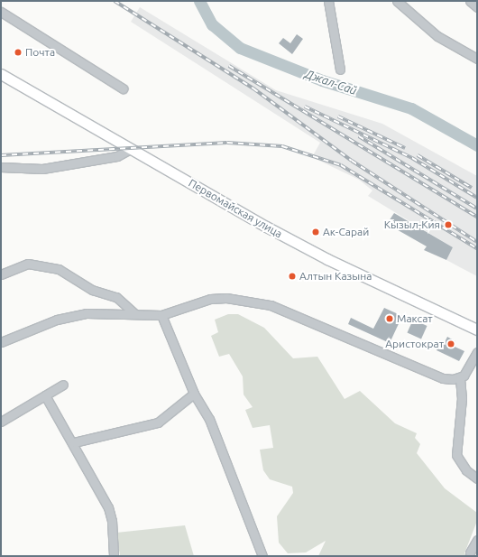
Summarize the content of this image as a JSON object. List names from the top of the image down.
{
  "streets": {
    "main road": ["Первомайская улица"]
  },
  "water": ["Джал-Сай"],
  "places": [
    "Почта",
    "Кызыл-Кия",
    "Ак-Сарай",
    "Алтын Казына",
    "Максат",
    "Аристократ"
  ]
}
